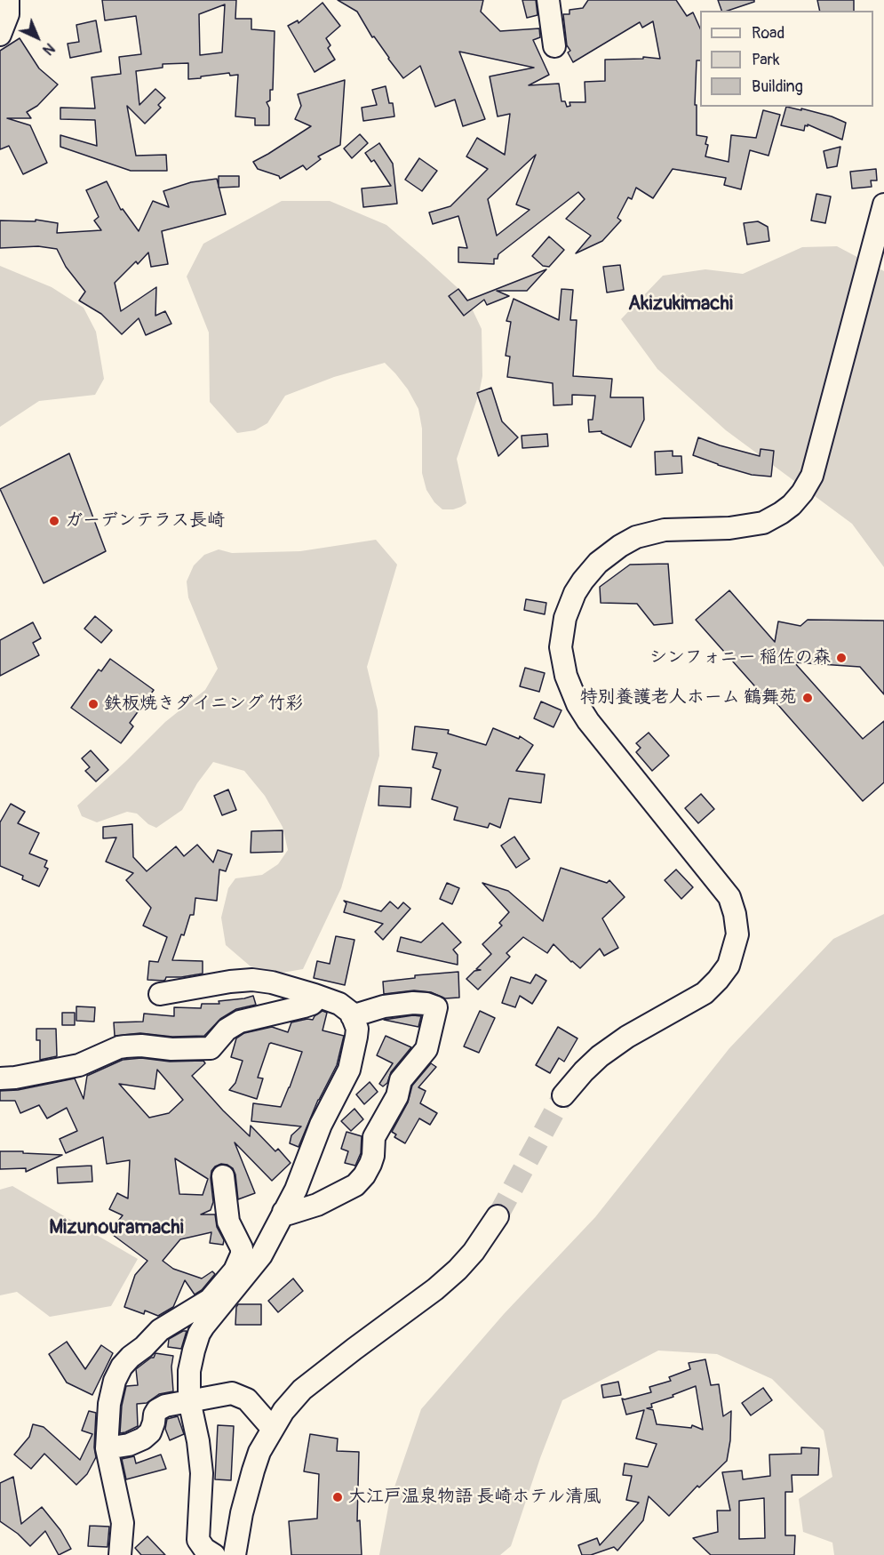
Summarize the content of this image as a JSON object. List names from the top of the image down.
{
  "districts": ["Akizukimachi", "Mizunouramachi"],
  "places": [
    "ガーデンテラス長崎",
    "シンフォニー 稲佐の森",
    "特別養護老人ホーム 鶴舞苑",
    "鉄板焼きダイニング 竹彩",
    "大江戸温泉物語 長崎ホテル清風"
  ],
  "legend": ["Road", "Park", "Building"],
  "north": "bottom right"
}
